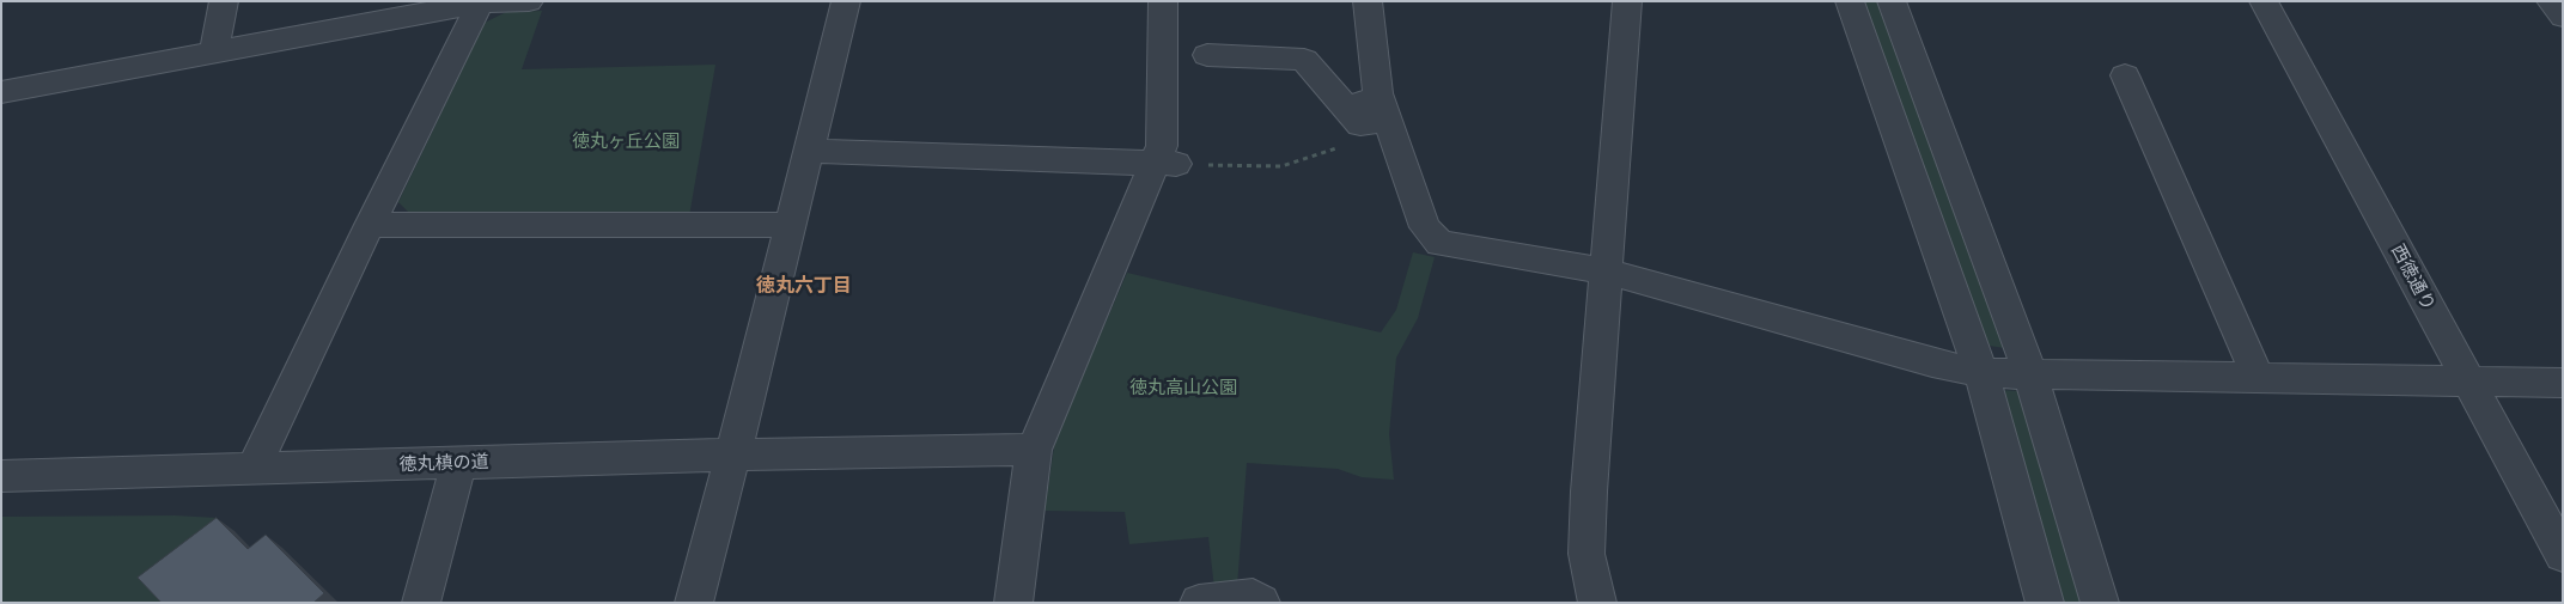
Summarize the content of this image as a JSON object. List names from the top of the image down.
{
  "streets": {
    "street": ["西徳通り", "徳丸槙の道"]
  },
  "districts": ["徳丸六丁目"],
  "parks": ["徳丸ヶ丘公園", "徳丸高山公園"]
}
